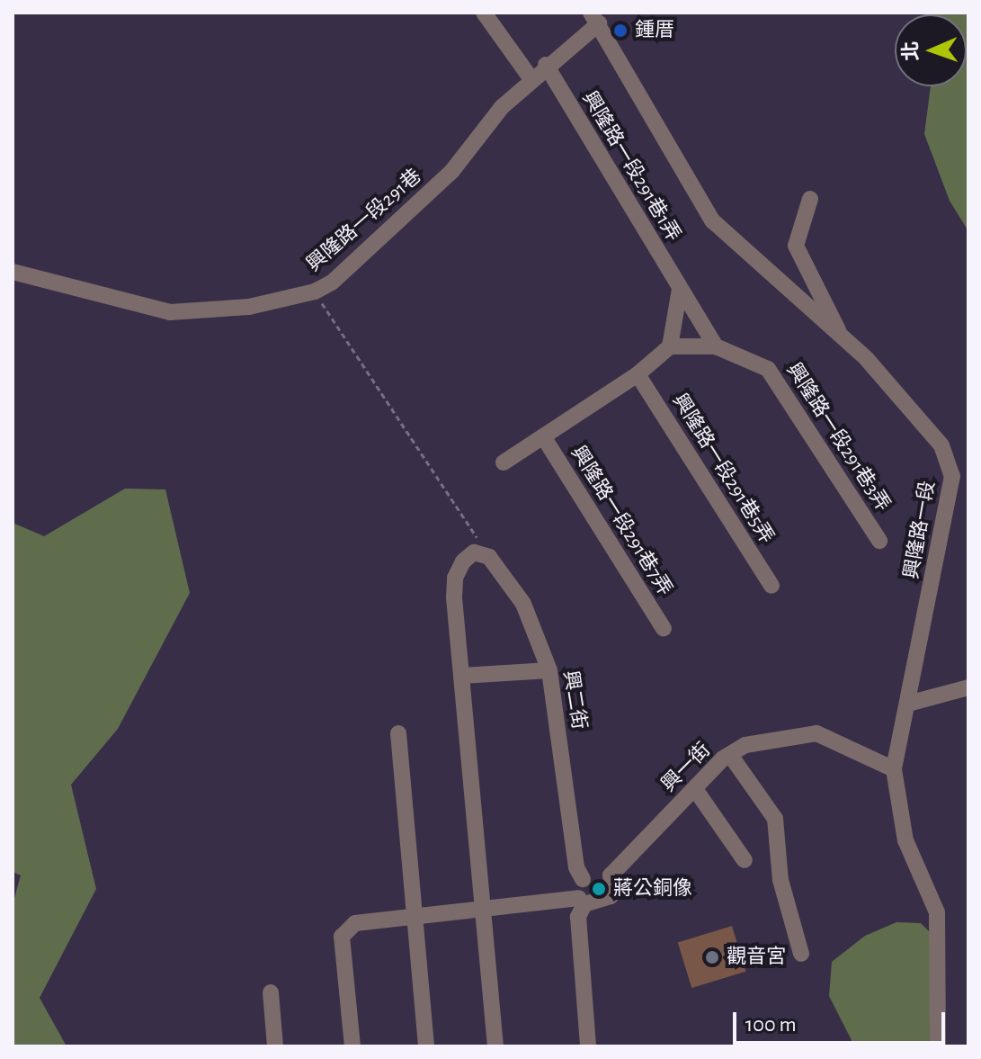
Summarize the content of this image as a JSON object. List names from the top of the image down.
{
  "streets": {
    "street": [
      "興隆路一段291巷1弄",
      "興隆路一段291巷",
      "興隆路一段291巷3弄",
      "興隆路一段291巷5弄",
      "興隆路一段291巷7弄",
      "興隆路一段",
      "興二街",
      "興一街"
    ]
  },
  "crossings": [
    ["興隆路一段291巷1弄", "興隆路一段291巷"],
    ["興隆路一段291巷1弄", "興隆路一段291巷3弄"],
    ["興隆路一段291巷", "興隆路一段"],
    ["興隆路一段", "興一街"]
  ],
  "places": ["鍾厝", "蔣公銅像", "觀音宮"],
  "scale_bar": "100 m",
  "north": "left"
}
